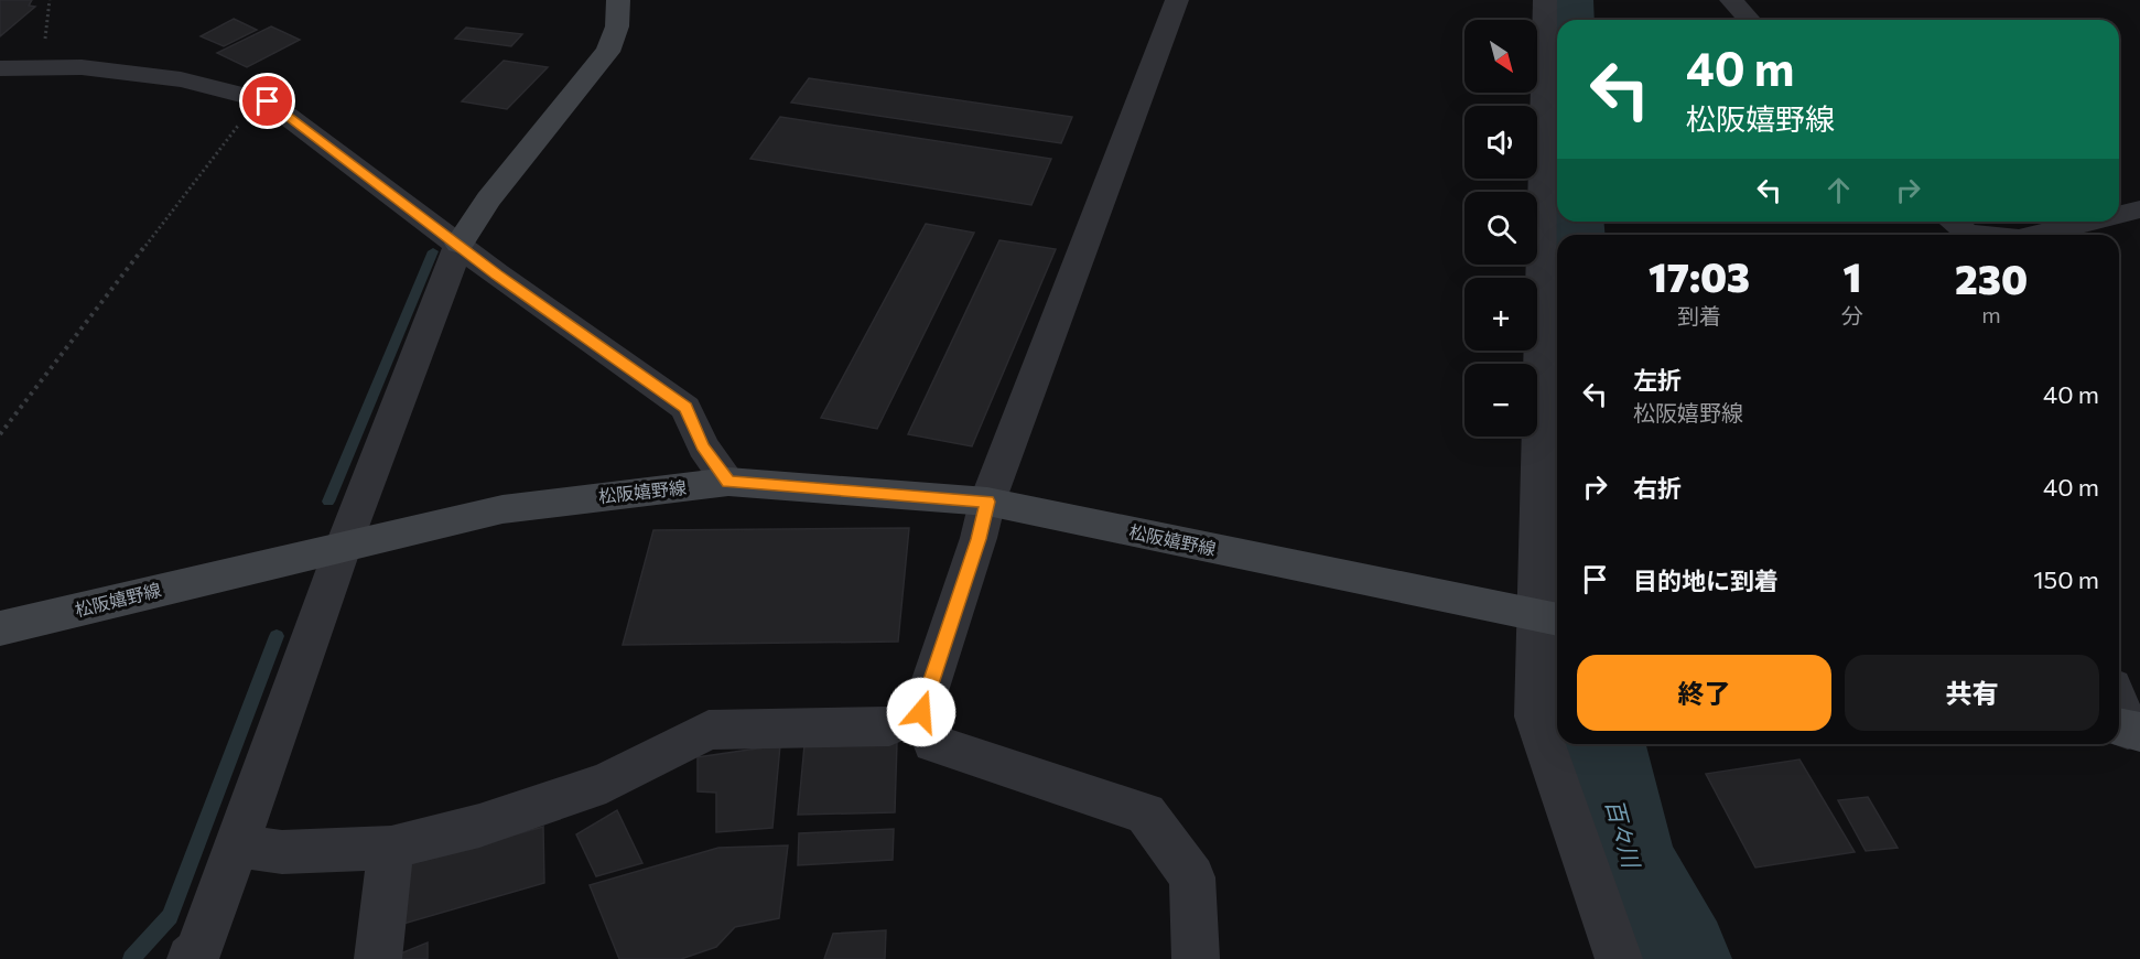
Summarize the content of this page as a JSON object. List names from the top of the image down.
{
  "streets": {
    "main road": ["松阪嬉野線"]
  },
  "water": ["百々川"],
  "north": "bottom right",
  "page": {
    "map_buttons": ["+", "−"],
    "turn": ["40 m", "松阪嬉野線"],
    "eta": [
      "17:03",
      "到着",
      "1",
      "分",
      "230",
      "m"
    ],
    "list": [
      {
        "name": "左折",
        "note": "松阪嬉野線",
        "value": "40 m"
      },
      {
        "name": "右折",
        "value": "40 m"
      },
      {
        "name": "目的地に到着",
        "value": "150 m"
      }
    ],
    "buttons": ["終了", "共有"]
  }
}
